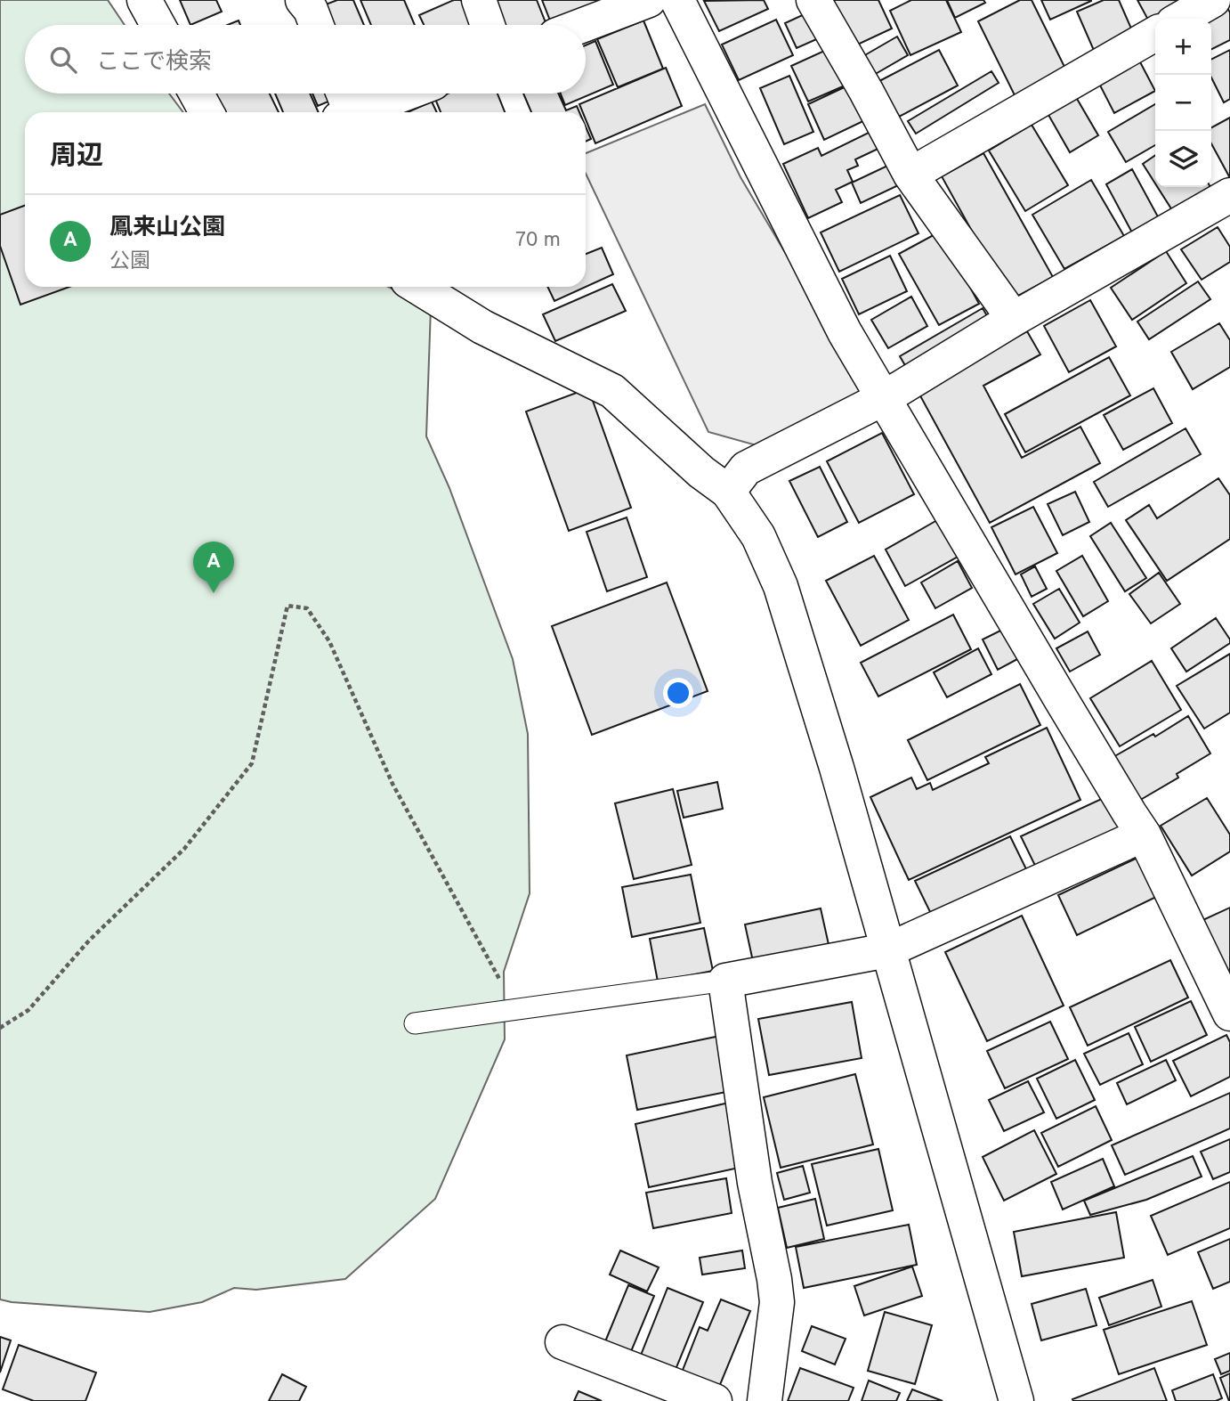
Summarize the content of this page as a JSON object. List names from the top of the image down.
{
  "page": {
    "map_buttons": ["+", "−"],
    "search": "ここで検索",
    "heading": "周辺",
    "list": [
      {
        "mark": "A",
        "name": "鳳来山公園",
        "note": "公園",
        "value": "70 m"
      }
    ],
    "pins": "A"
  }
}
